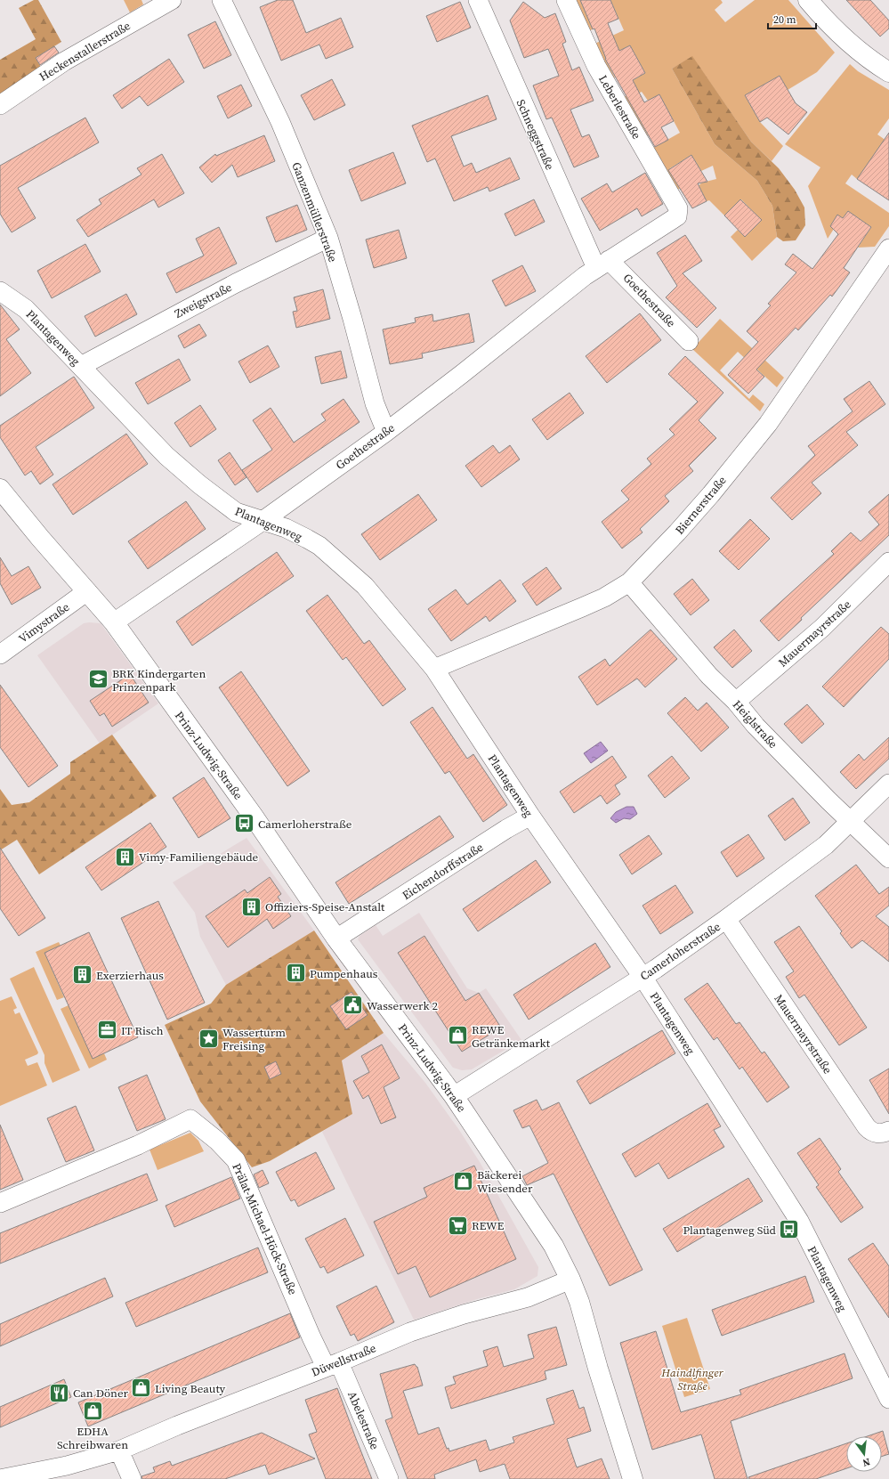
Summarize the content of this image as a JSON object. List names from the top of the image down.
{
  "streets": {
    "street": [
      "Heckenstallerstraße",
      "Leberlestraße",
      "Schneggstraße",
      "Ganzenmüllerstraße",
      "Zweigstraße",
      "Goethestraße",
      "Plantagenweg",
      "Biernerstraße",
      "Vimystraße",
      "Mauermayrstraße",
      "Heiglstraße",
      "Prinz-Ludwig-Straße",
      "Eichendorffstraße",
      "Camerloherstraße",
      "Prälat-Michael-Höck-Straße",
      "Düwellstraße",
      "Abelestraße"
    ]
  },
  "crossings": [
    ["Leberlestraße", "Goethestraße"],
    ["Schneggstraße", "Goethestraße"],
    ["Ganzenmüllerstraße", "Zweigstraße"],
    ["Ganzenmüllerstraße", "Goethestraße"],
    ["Zweigstraße", "Plantagenweg"],
    ["Goethestraße", "Plantagenweg"],
    ["Goethestraße", "Prinz-Ludwig-Straße"],
    ["Plantagenweg", "Biernerstraße"],
    ["Plantagenweg", "Eichendorffstraße"],
    ["Plantagenweg", "Camerloherstraße"],
    ["Biernerstraße", "Heiglstraße"],
    ["Vimystraße", "Prinz-Ludwig-Straße"],
    ["Mauermayrstraße", "Heiglstraße"],
    ["Mauermayrstraße", "Camerloherstraße"],
    ["Heiglstraße", "Camerloherstraße"],
    ["Prinz-Ludwig-Straße", "Eichendorffstraße"],
    ["Prinz-Ludwig-Straße", "Camerloherstraße"],
    ["Prinz-Ludwig-Straße", "Düwellstraße"],
    ["Prälat-Michael-Höck-Straße", "Düwellstraße"],
    ["Prälat-Michael-Höck-Straße", "Abelestraße"],
    ["Düwellstraße", "Abelestraße"]
  ],
  "parks": ["Haindlfinger Straße"],
  "places": {
    "school or university": ["BRK Kindergarten Prinzenpark"],
    "bus stop": ["Camerloherstraße", "Plantagenweg Süd"],
    "building": [
      "Vimy-Familiengebäude",
      "Offiziers-Speise-Anstalt",
      "Pumpenhaus",
      "Exerzierhaus"
    ],
    "public building": ["Wasserwerk 2"],
    "office": ["IT Risch"],
    "shop": [
      "REWE Getränkemarkt",
      "Bäckerei Wiesender",
      "Living Beauty",
      "EDHA Schreibwaren"
    ],
    "place": ["Wasserturm Freising"],
    "supermarket": ["REWE"],
    "restaurant": ["Can Döner"]
  },
  "scale_bar": "20 m",
  "north": "bottom"
}
